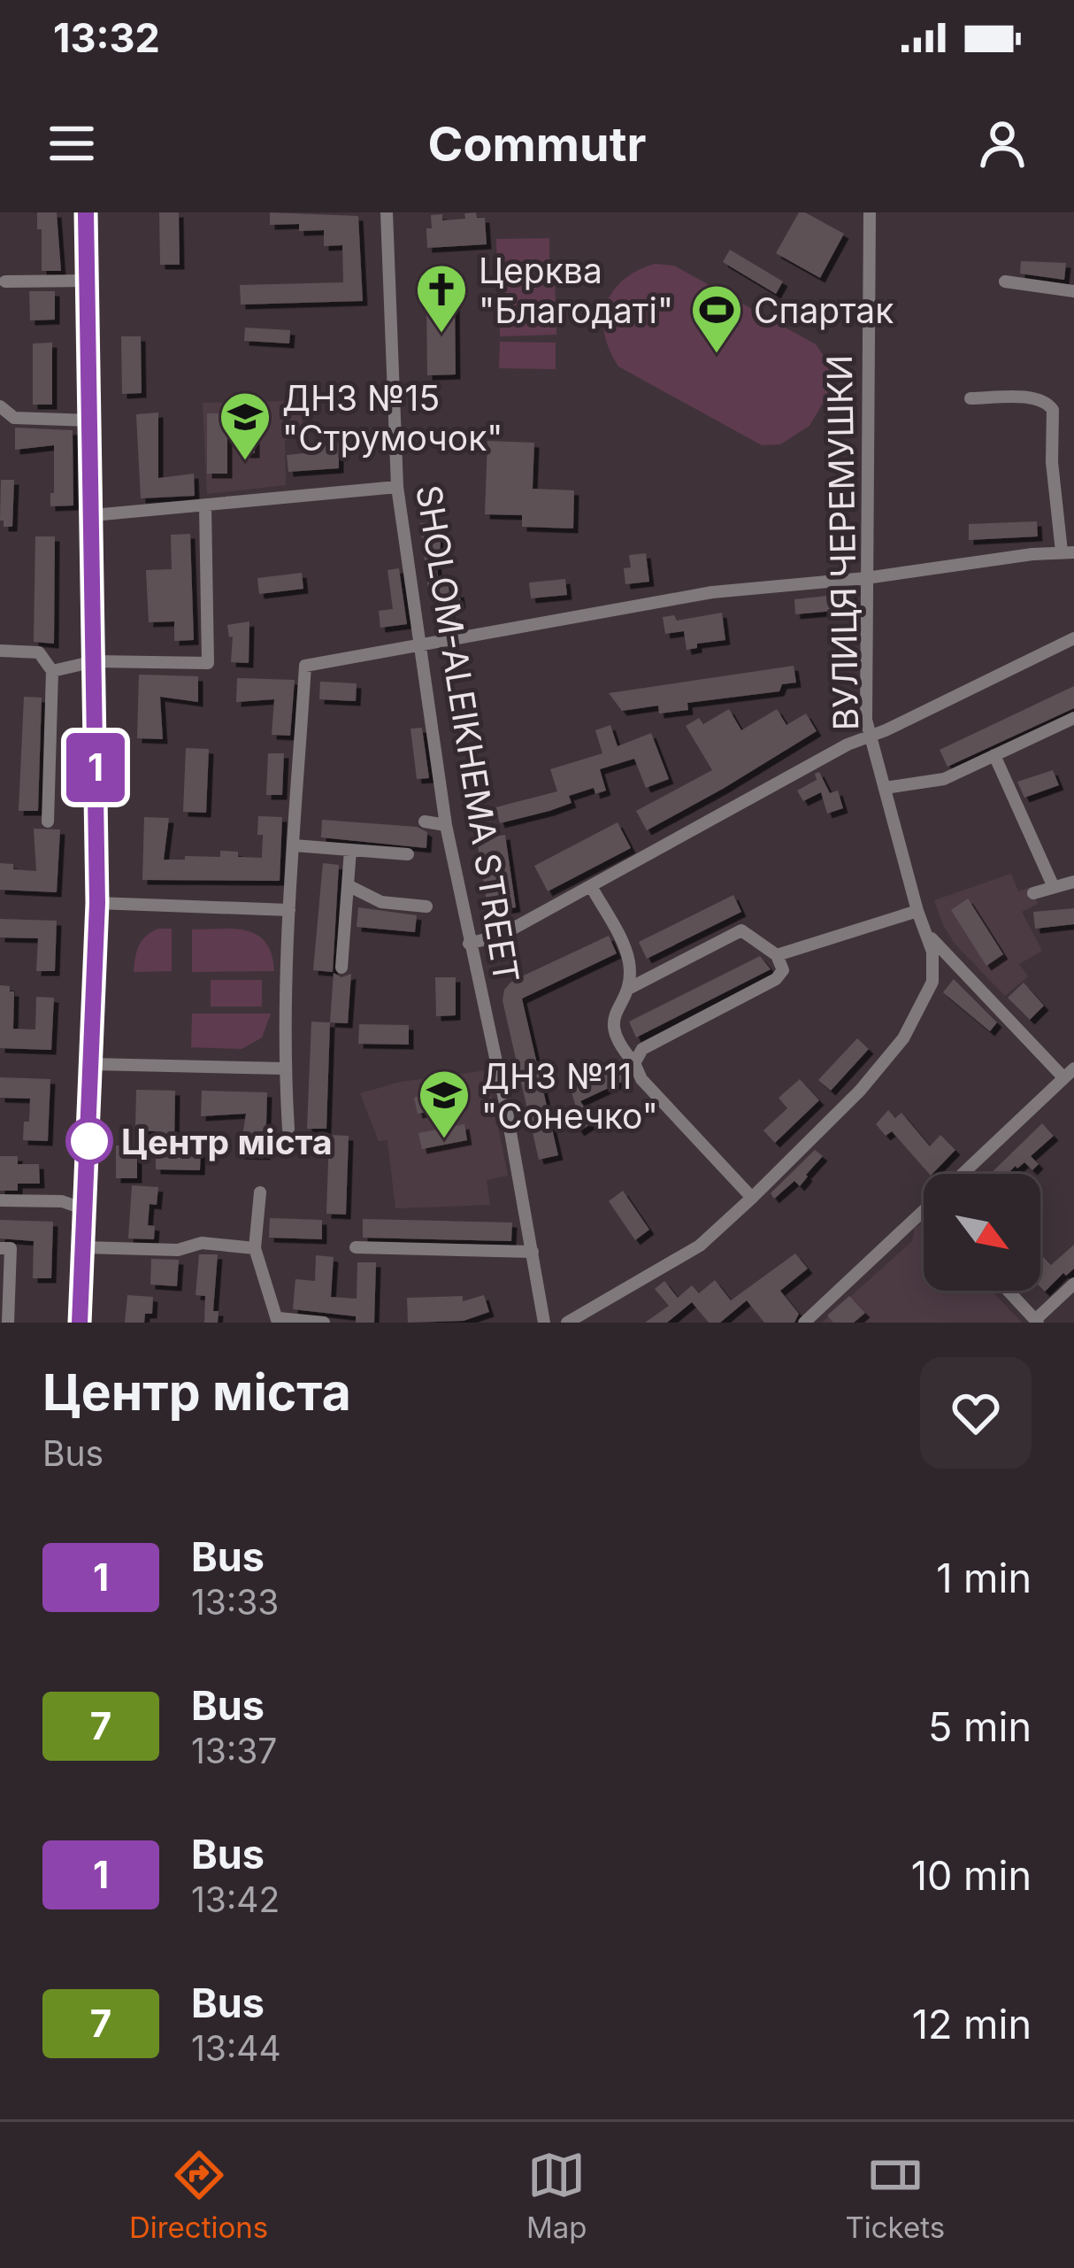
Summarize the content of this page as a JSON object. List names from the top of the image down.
{
  "streets": {
    "street": ["ВУЛИЦЯ ЧЕРЕМУШКИ", "SHOLOM-ALEIKHEMA STREET"]
  },
  "places": {
    "church": ["Церква \"Благодаті\""],
    "sports": ["Спартак"],
    "school or university": ["ДНЗ №15 \"Струмочок\"", "ДНЗ №11 \"Сонечко\""],
    "other": ["Центр міста"]
  },
  "lines": ["bus line 1"],
  "north": "bottom right",
  "page": {
    "status": "13:32",
    "header": "Commutr",
    "on_map": "1",
    "heading": ["Центр міста", "Bus"],
    "list": [
      {
        "mark": "1",
        "name": "Bus",
        "note": "13:33",
        "value": "1 min"
      },
      {
        "mark": "7",
        "name": "Bus",
        "note": "13:37",
        "value": "5 min"
      },
      {
        "mark": "1",
        "name": "Bus",
        "note": "13:42",
        "value": "10 min"
      },
      {
        "mark": "7",
        "name": "Bus",
        "note": "13:44",
        "value": "12 min"
      }
    ],
    "tabs": ["Directions", "Map", "Tickets"]
  }
}
